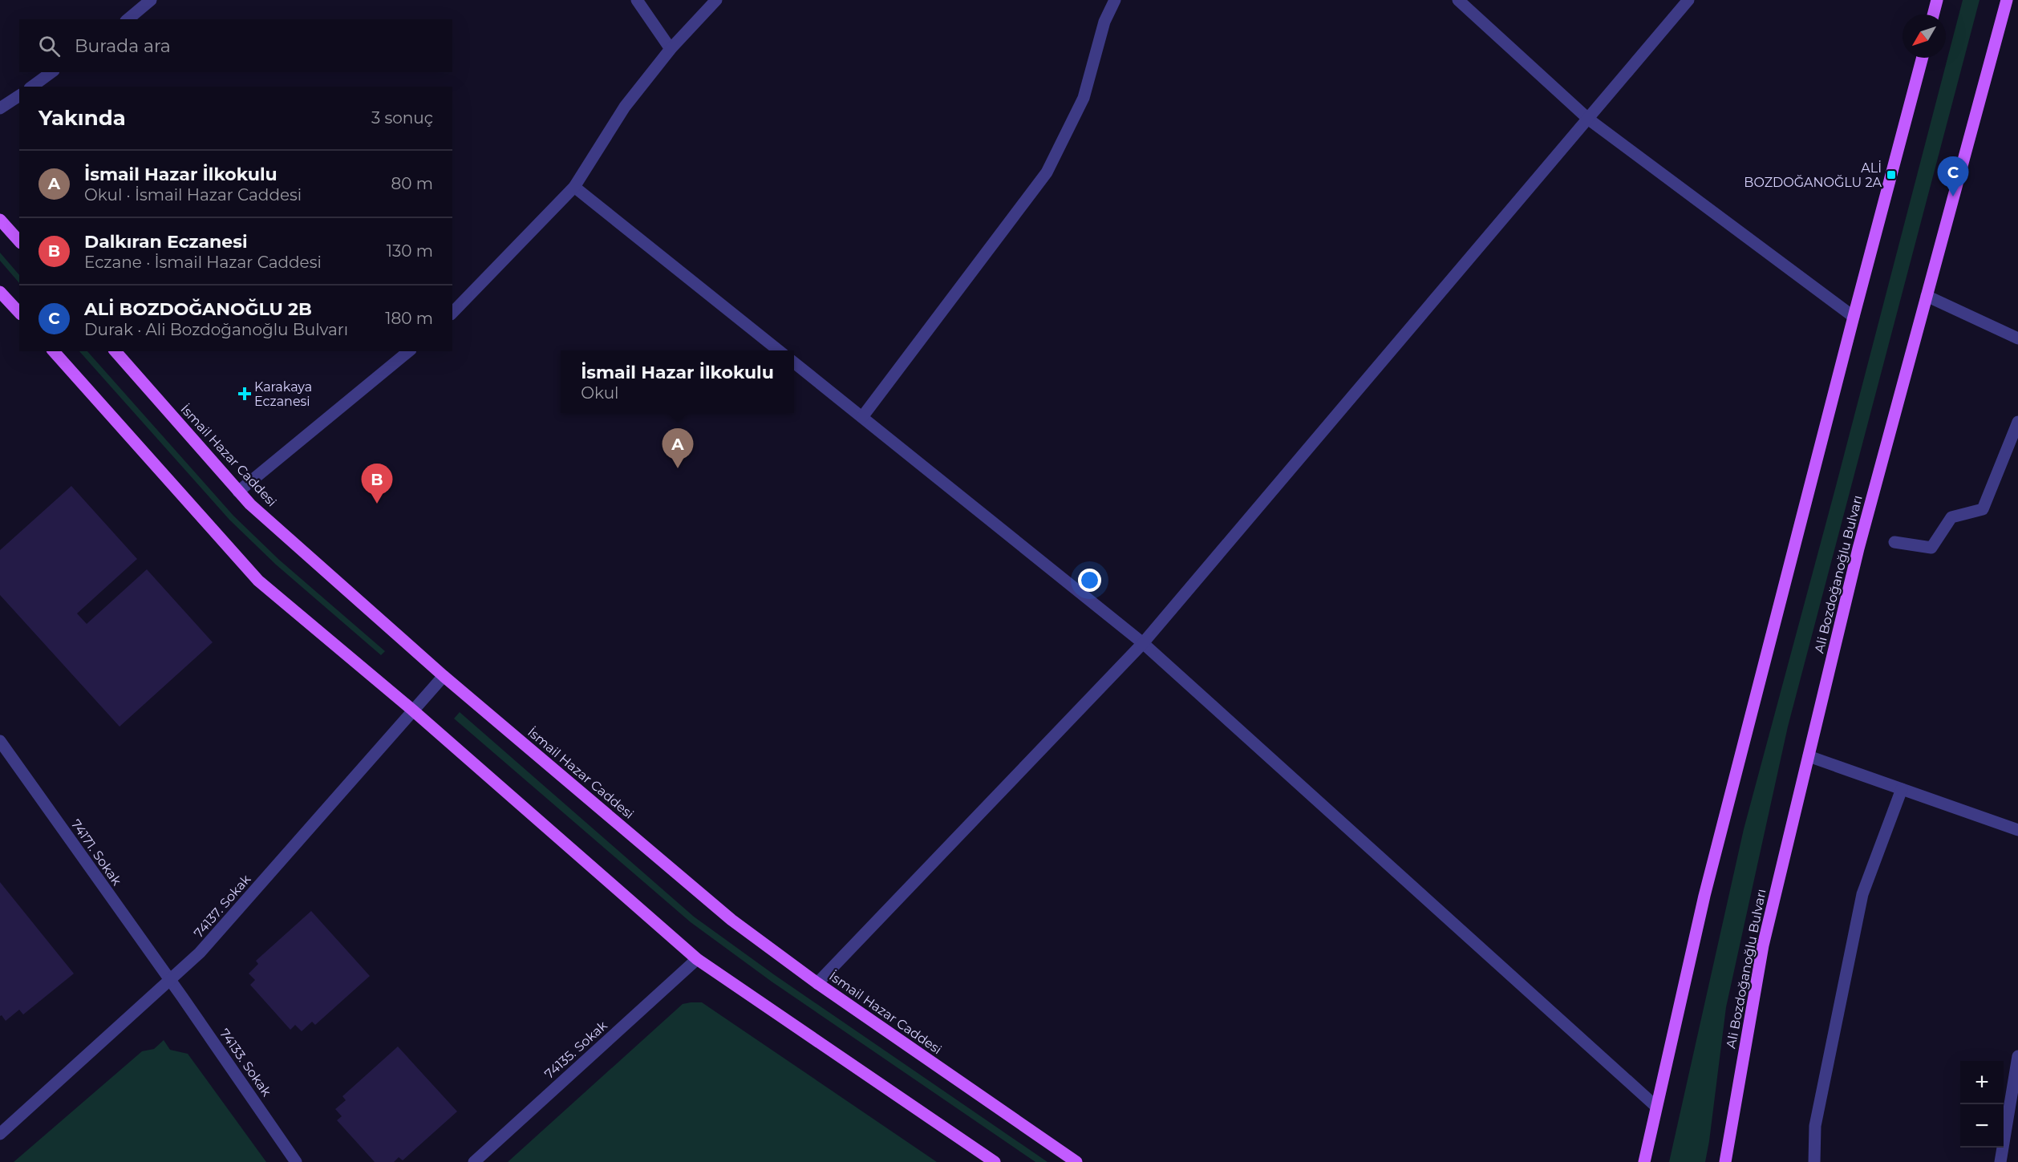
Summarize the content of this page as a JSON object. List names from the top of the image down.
{
  "streets": {
    "main road": ["İsmail Hazar Caddesi", "Ali Bozdoğanoğlu Bulvarı"],
    "street": [
      "74171. Sokak",
      "74137. Sokak",
      "74135. Sokak",
      "74133. Sokak"
    ]
  },
  "crossings": [
    ["İsmail Hazar Caddesi", "74137. Sokak"],
    ["74171. Sokak", "74137. Sokak"],
    ["74171. Sokak", "74133. Sokak"],
    ["74137. Sokak", "74133. Sokak"]
  ],
  "places": {
    "transit": ["ALİ BOZDOĞANOĞLU 2A"],
    "health": ["Karakaya Eczanesi"]
  },
  "north": "bottom left",
  "page": {
    "search": "Burada ara",
    "heading": ["Yakında", "3 sonuç"],
    "list": [
      {
        "mark": "A",
        "name": "İsmail Hazar İlkokulu",
        "note": "Okul · İsmail Hazar Caddesi",
        "value": "80 m"
      },
      {
        "mark": "B",
        "name": "Dalkıran Eczanesi",
        "note": "Eczane · İsmail Hazar Caddesi",
        "value": "130 m"
      },
      {
        "mark": "C",
        "name": "ALİ BOZDOĞANOĞLU 2B",
        "note": "Durak · Ali Bozdoğanoğlu Bulvarı",
        "value": "180 m"
      }
    ],
    "pins": ["C", "A", "B"],
    "popup": ["İsmail Hazar İlkokulu", "Okul"],
    "map_buttons": ["+", "−"]
  }
}
